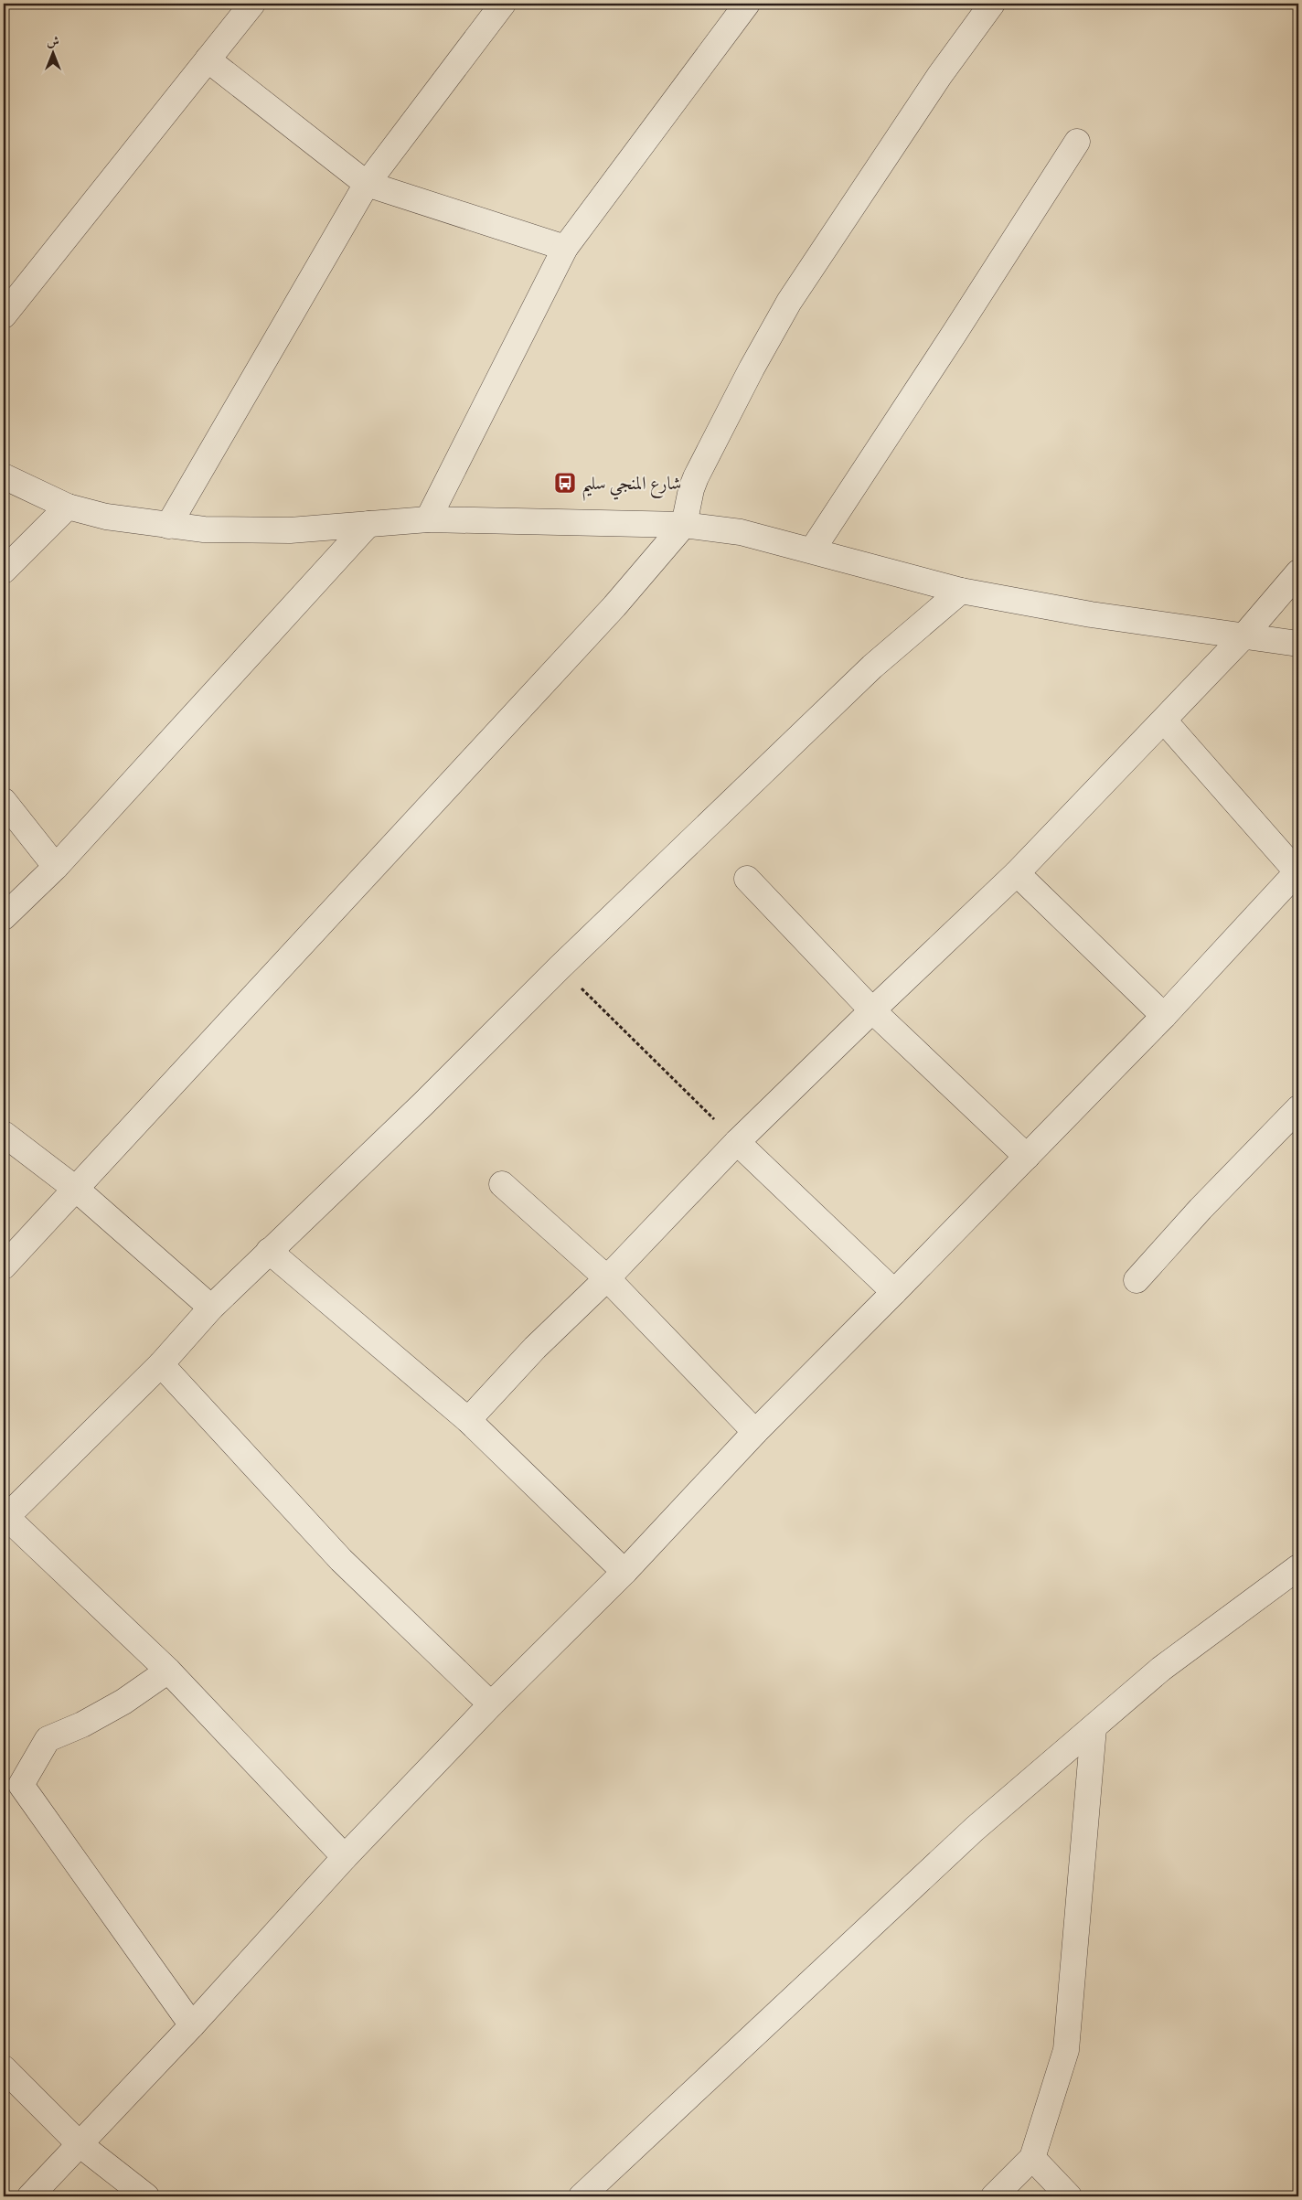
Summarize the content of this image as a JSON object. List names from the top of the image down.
{
  "places": {
    "bus stop": ["شارع المنجي سليم"]
  },
  "north": "top"
}
